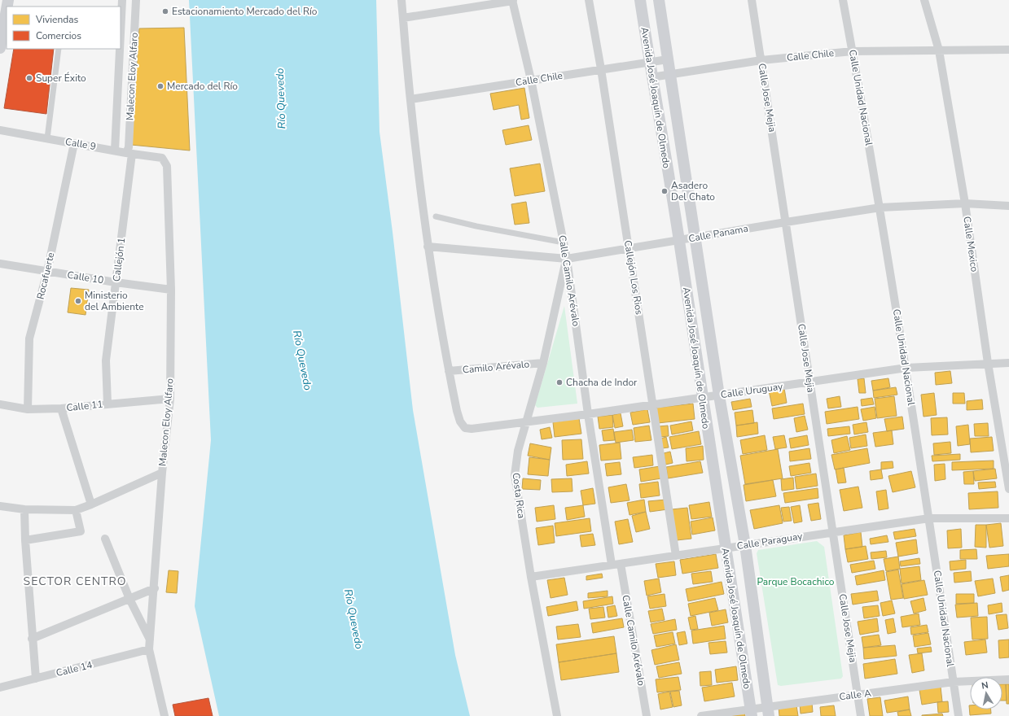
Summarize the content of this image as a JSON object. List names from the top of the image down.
{
  "streets": {
    "main road": ["Avenida José Joaquín de Olmedo"],
    "street": [
      "Calle Chile",
      "Malecon Eloy Alfaro",
      "Calle Jose Mejia",
      "Calle Unidad Nacional",
      "Calle 9",
      "Calle Panama",
      "Calle Mexico",
      "Callejón 1",
      "Rocafuerte",
      "Calle 10",
      "Callejón Los Rios",
      "Calle Camilo Arévalo",
      "Camilo Arévalo",
      "Calle Uruguay",
      "Calle 11",
      "Costa Rica",
      "Calle Paraguay",
      "Calle 14",
      "Calle A"
    ]
  },
  "crossings": [
    ["Calle Chile", "Avenida José Joaquín de Olmedo"],
    ["Calle Chile", "Calle Jose Mejia"],
    ["Calle Chile", "Calle Unidad Nacional"],
    ["Calle Chile", "Calle Mexico"],
    ["Calle Chile", "Callejón Los Rios"],
    ["Calle Chile", "Calle Camilo Arévalo"],
    ["Malecon Eloy Alfaro", "Calle 9"],
    ["Malecon Eloy Alfaro", "Callejón 1"],
    ["Malecon Eloy Alfaro", "Calle 10"],
    ["Malecon Eloy Alfaro", "Calle 11"],
    ["Malecon Eloy Alfaro", "Calle 14"],
    ["Avenida José Joaquín de Olmedo", "Calle Panama"],
    ["Avenida José Joaquín de Olmedo", "Calle Uruguay"],
    ["Avenida José Joaquín de Olmedo", "Calle Paraguay"],
    ["Avenida José Joaquín de Olmedo", "Calle A"],
    ["Calle Jose Mejia", "Calle Panama"],
    ["Calle Jose Mejia", "Calle Uruguay"],
    ["Calle Jose Mejia", "Calle Paraguay"],
    ["Calle Jose Mejia", "Calle A"],
    ["Calle Unidad Nacional", "Calle Panama"],
    ["Calle Unidad Nacional", "Calle Uruguay"],
    ["Calle Unidad Nacional", "Calle Paraguay"],
    ["Calle Unidad Nacional", "Calle A"],
    ["Calle 9", "Callejón 1"],
    ["Calle 9", "Rocafuerte"],
    ["Calle Panama", "Calle Mexico"],
    ["Calle Panama", "Callejón Los Rios"],
    ["Calle Panama", "Calle Camilo Arévalo"],
    ["Calle Panama", "Costa Rica"],
    ["Calle Mexico", "Calle Uruguay"],
    ["Callejón 1", "Calle 10"],
    ["Callejón 1", "Calle 11"],
    ["Rocafuerte", "Calle 10"],
    ["Rocafuerte", "Calle 11"],
    ["Callejón Los Rios", "Calle Uruguay"],
    ["Callejón Los Rios", "Calle Paraguay"],
    ["Calle Camilo Arévalo", "Calle Uruguay"],
    ["Calle Camilo Arévalo", "Costa Rica"],
    ["Calle Camilo Arévalo", "Calle Paraguay"],
    ["Camilo Arévalo", "Calle Uruguay"],
    ["Camilo Arévalo", "Costa Rica"],
    ["Calle Uruguay", "Costa Rica"],
    ["Costa Rica", "Calle Paraguay"]
  ],
  "districts": ["SECTOR CENTRO"],
  "water": ["Río Quevedo"],
  "parks": ["Parque Bocachico"],
  "places": [
    "Estacionamiento Mercado del Río",
    "Super Éxito",
    "Mercado del Río",
    "Asadero Del Chato",
    "Ministerio del Ambiente",
    "Chacha de Indor"
  ],
  "legend": ["Viviendas", "Comercios"],
  "north": "top"
}
